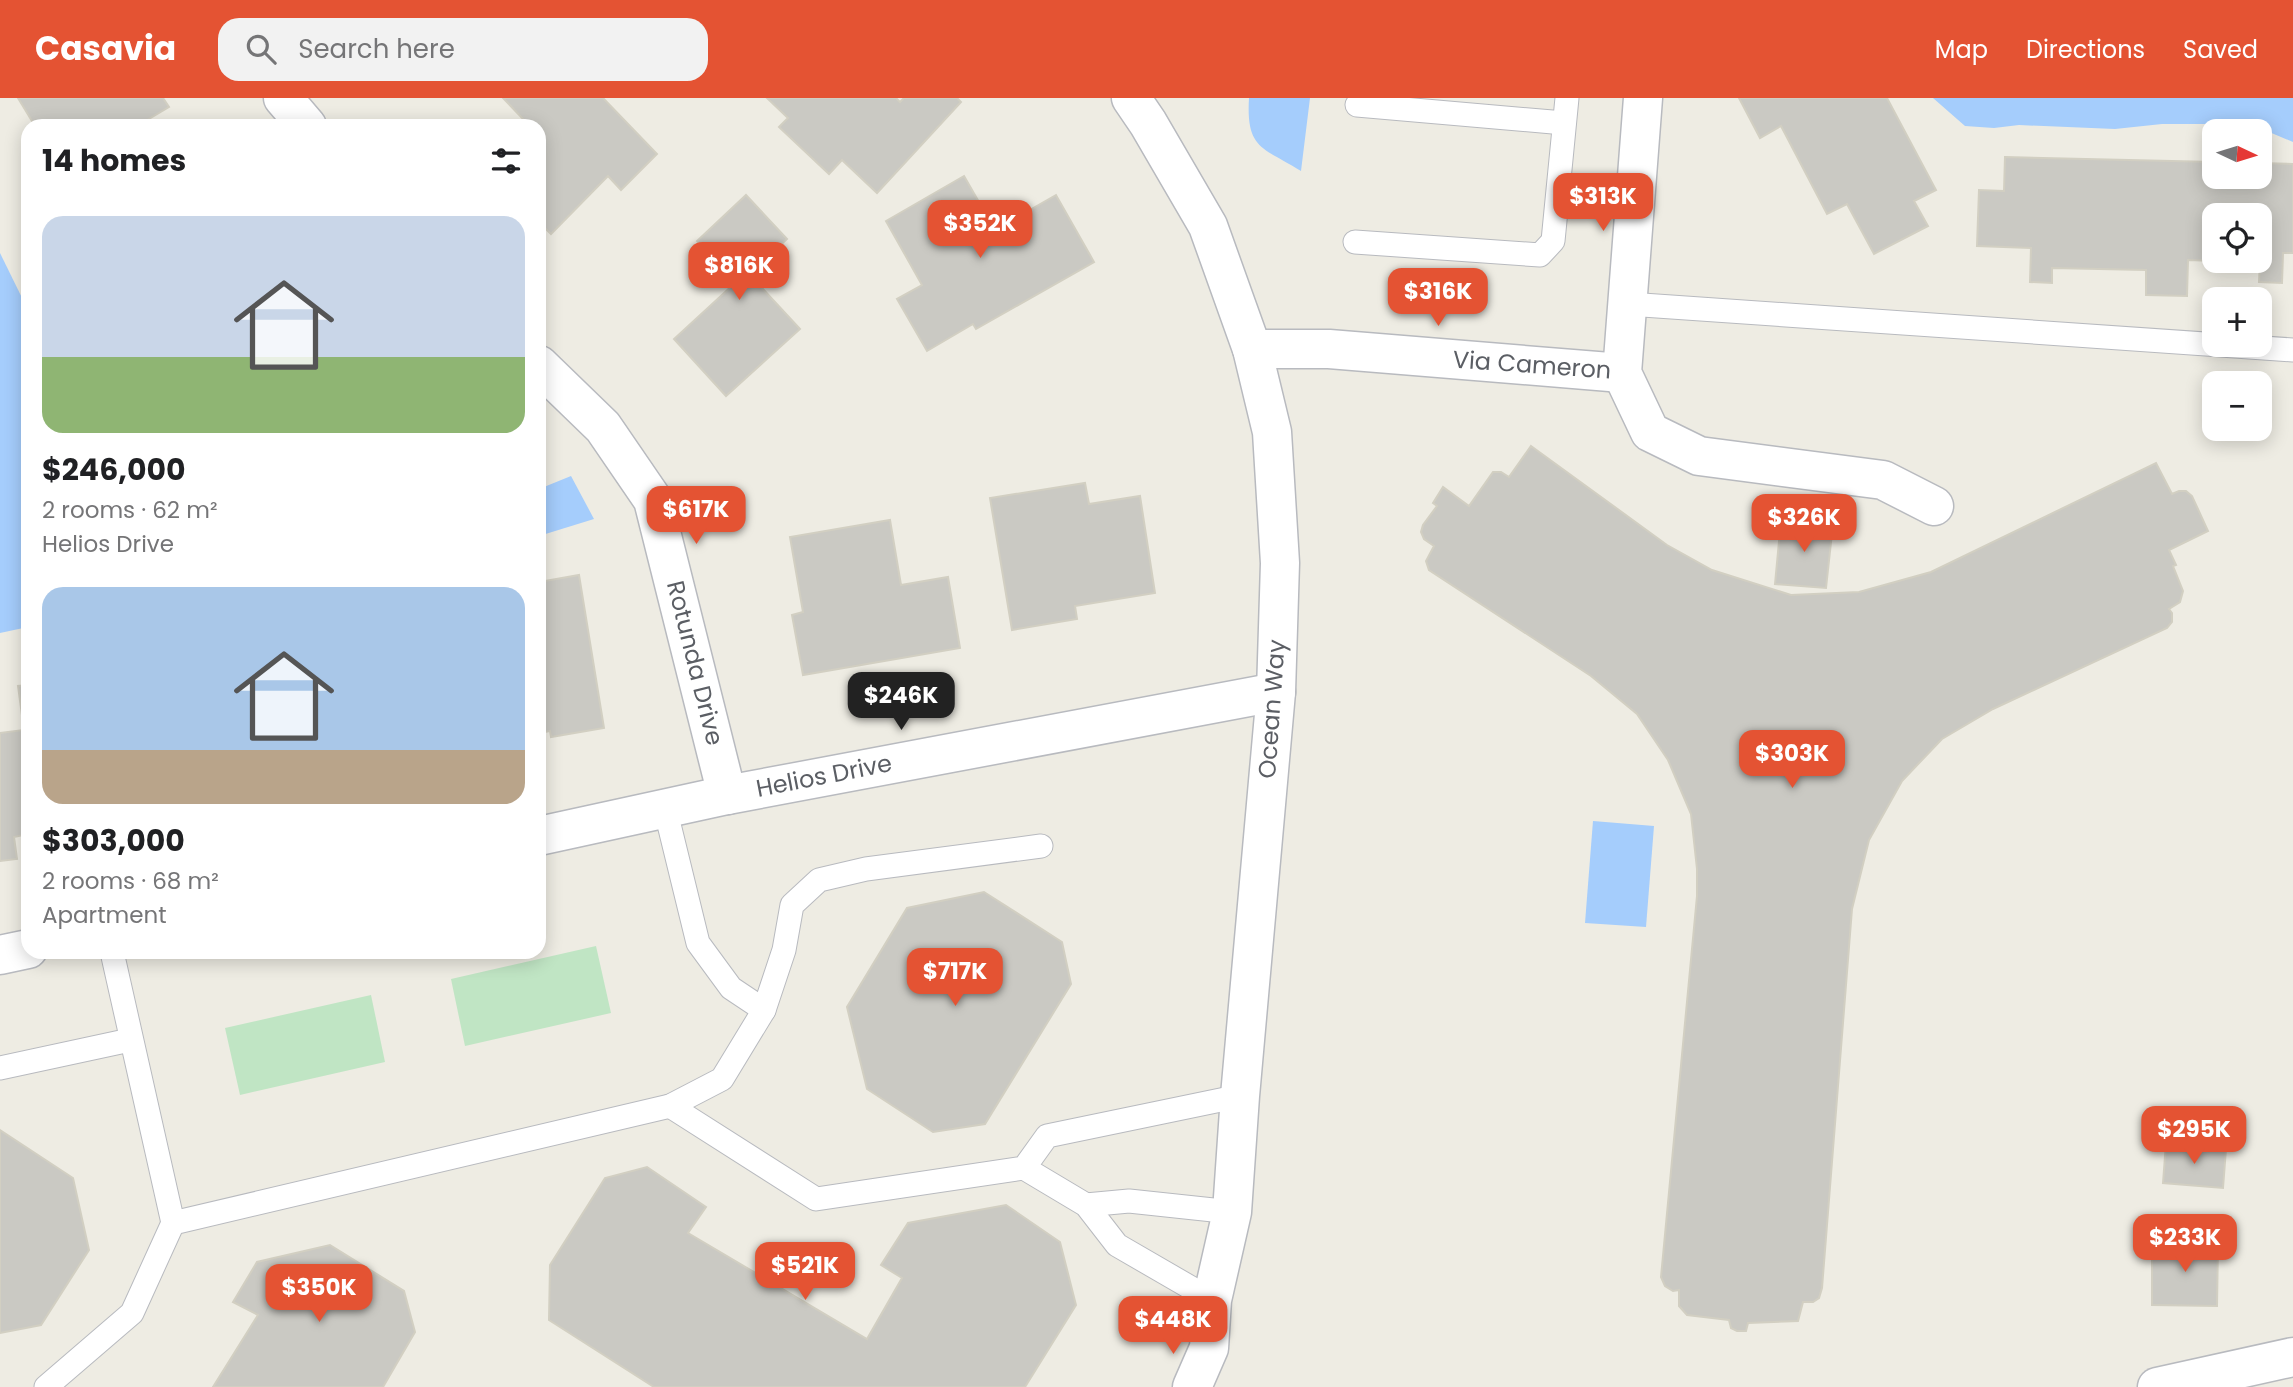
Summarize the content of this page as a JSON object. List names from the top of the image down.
{
  "streets": {
    "street": [
      "Via Cameron",
      "Rotunda Drive",
      "Ocean Way",
      "Helios Drive"
    ]
  },
  "crossings": [
    ["Via Cameron", "Ocean Way"],
    ["Rotunda Drive", "Helios Drive"],
    ["Ocean Way", "Helios Drive"]
  ],
  "north": "right",
  "page": {
    "header": "Casavia",
    "search": "Search here",
    "nav": ["Map", "Directions", "Saved"],
    "map_buttons": ["+", "−"],
    "heading": "14 homes",
    "price": [
      "$313K",
      "$352K",
      "$816K",
      "$316K",
      "$617K",
      "$326K",
      "$246K",
      "$303K",
      "$717K",
      "$295K",
      "$233K",
      "$521K",
      "$350K",
      "$448K"
    ],
    "list": [
      {
        "name": "$246,000",
        "note": "2 rooms · 62 m² · Helios Drive"
      },
      {
        "name": "$303,000",
        "note": "2 rooms · 68 m² · Apartment"
      }
    ]
  }
}
